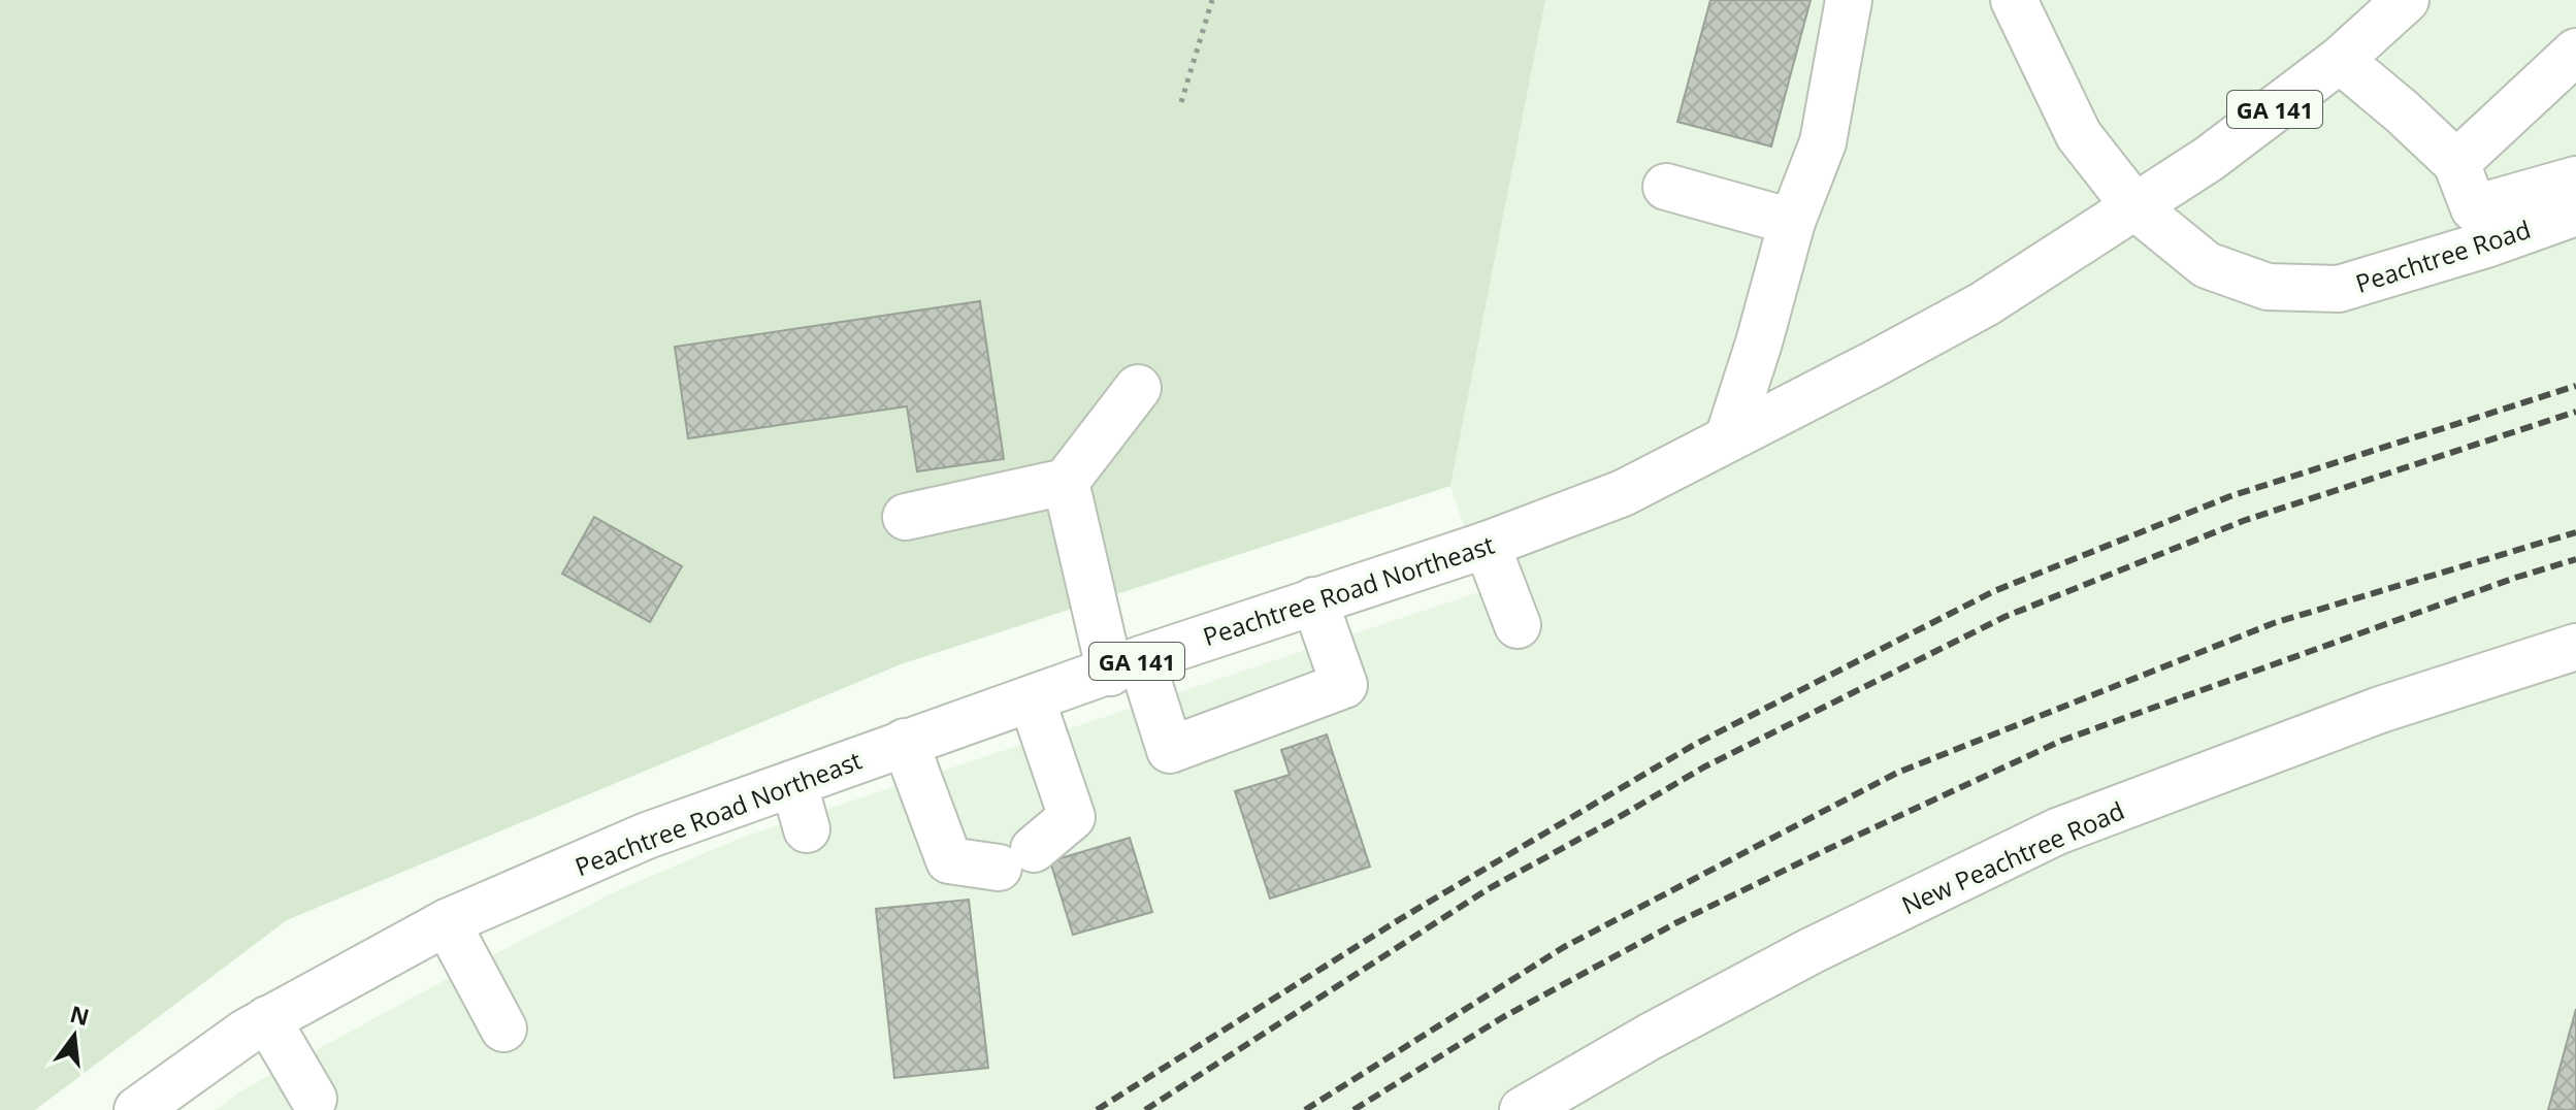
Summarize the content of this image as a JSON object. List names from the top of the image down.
{
  "streets": {
    "main road": [
      "GA 141",
      "Peachtree Road",
      "Peachtree Road Northeast",
      "New Peachtree Road"
    ]
  },
  "crossings": [
    ["GA 141", "Peachtree Road"],
    ["GA 141", "Peachtree Road Northeast"],
    ["Peachtree Road", "Peachtree Road Northeast"]
  ],
  "north": "top"
}
